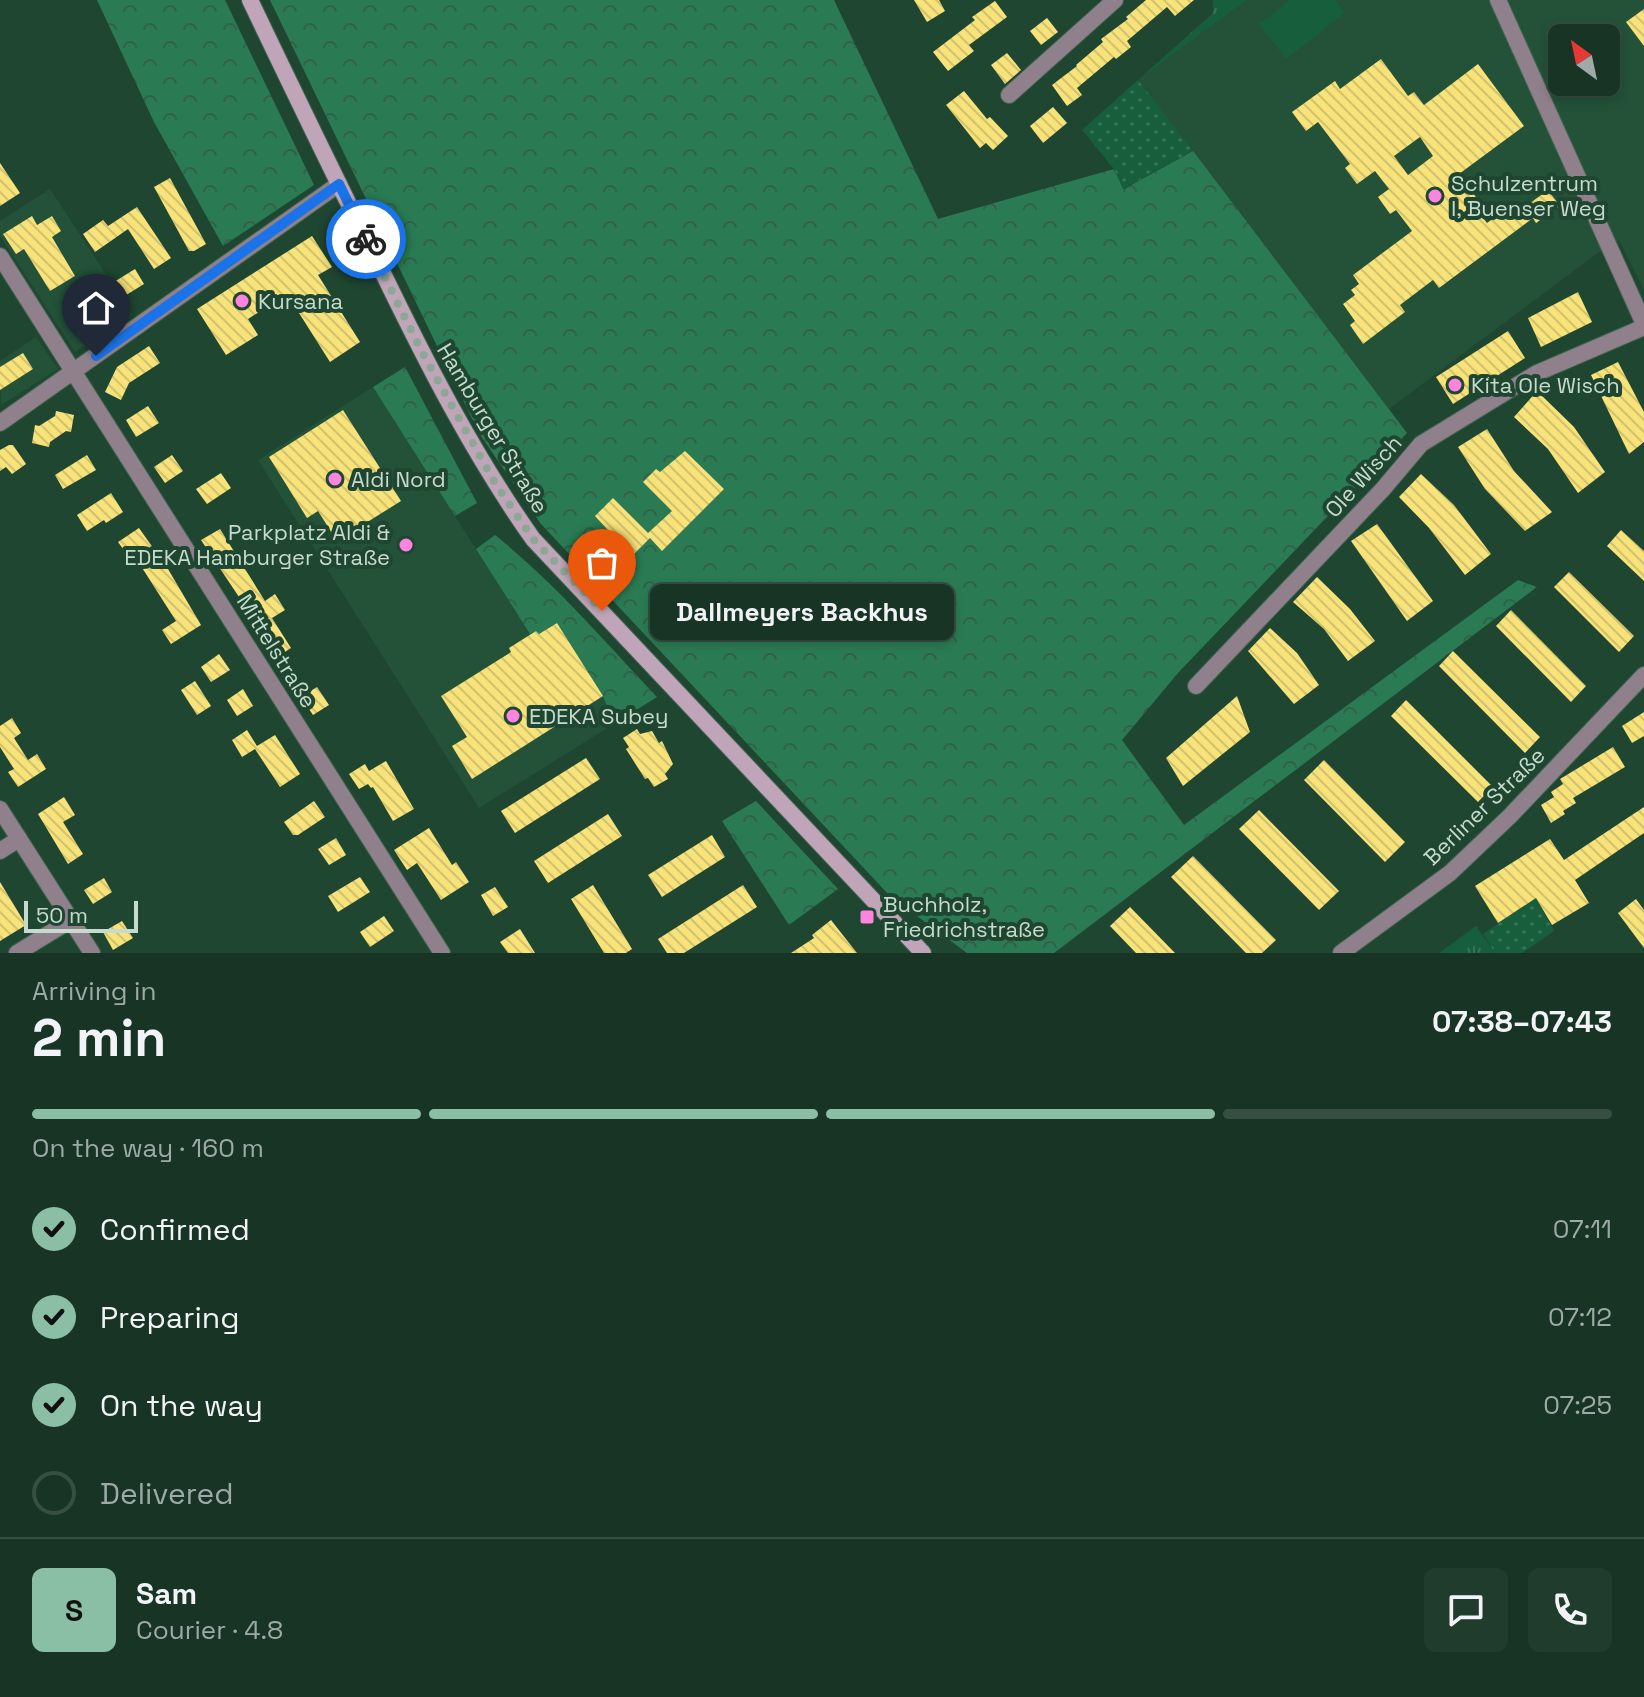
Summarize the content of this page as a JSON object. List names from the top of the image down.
{
  "streets": {
    "main road": ["Hamburger Straße"],
    "street": ["Ole Wisch", "Mittelstraße", "Berliner Straße"]
  },
  "places": {
    "other": [
      "Schulzentrum I, Buenser Weg",
      "Kursana",
      "Kita Ole Wisch",
      "Aldi Nord",
      "Parkplatz Aldi & EDEKA Hamburger Straße",
      "Dallmeyers Backhus",
      "EDEKA Subey"
    ],
    "transit": ["Buchholz, Friedrichstraße"]
  },
  "scale_bar": "50 m",
  "north": "top left",
  "page": {
    "bubble": "Dallmeyers Backhus",
    "scale": "50 m",
    "heading": ["2 min", "Arriving in", "07:38–07:43"],
    "panel": ["Sam", "Courier · 4.8"],
    "bar": "On the way · 160 m",
    "list": [
      ["Confirmed", "07:11"],
      ["Preparing", "07:12"],
      ["On the way", "07:25"],
      "Delivered"
    ],
    "round": "S"
  }
}
